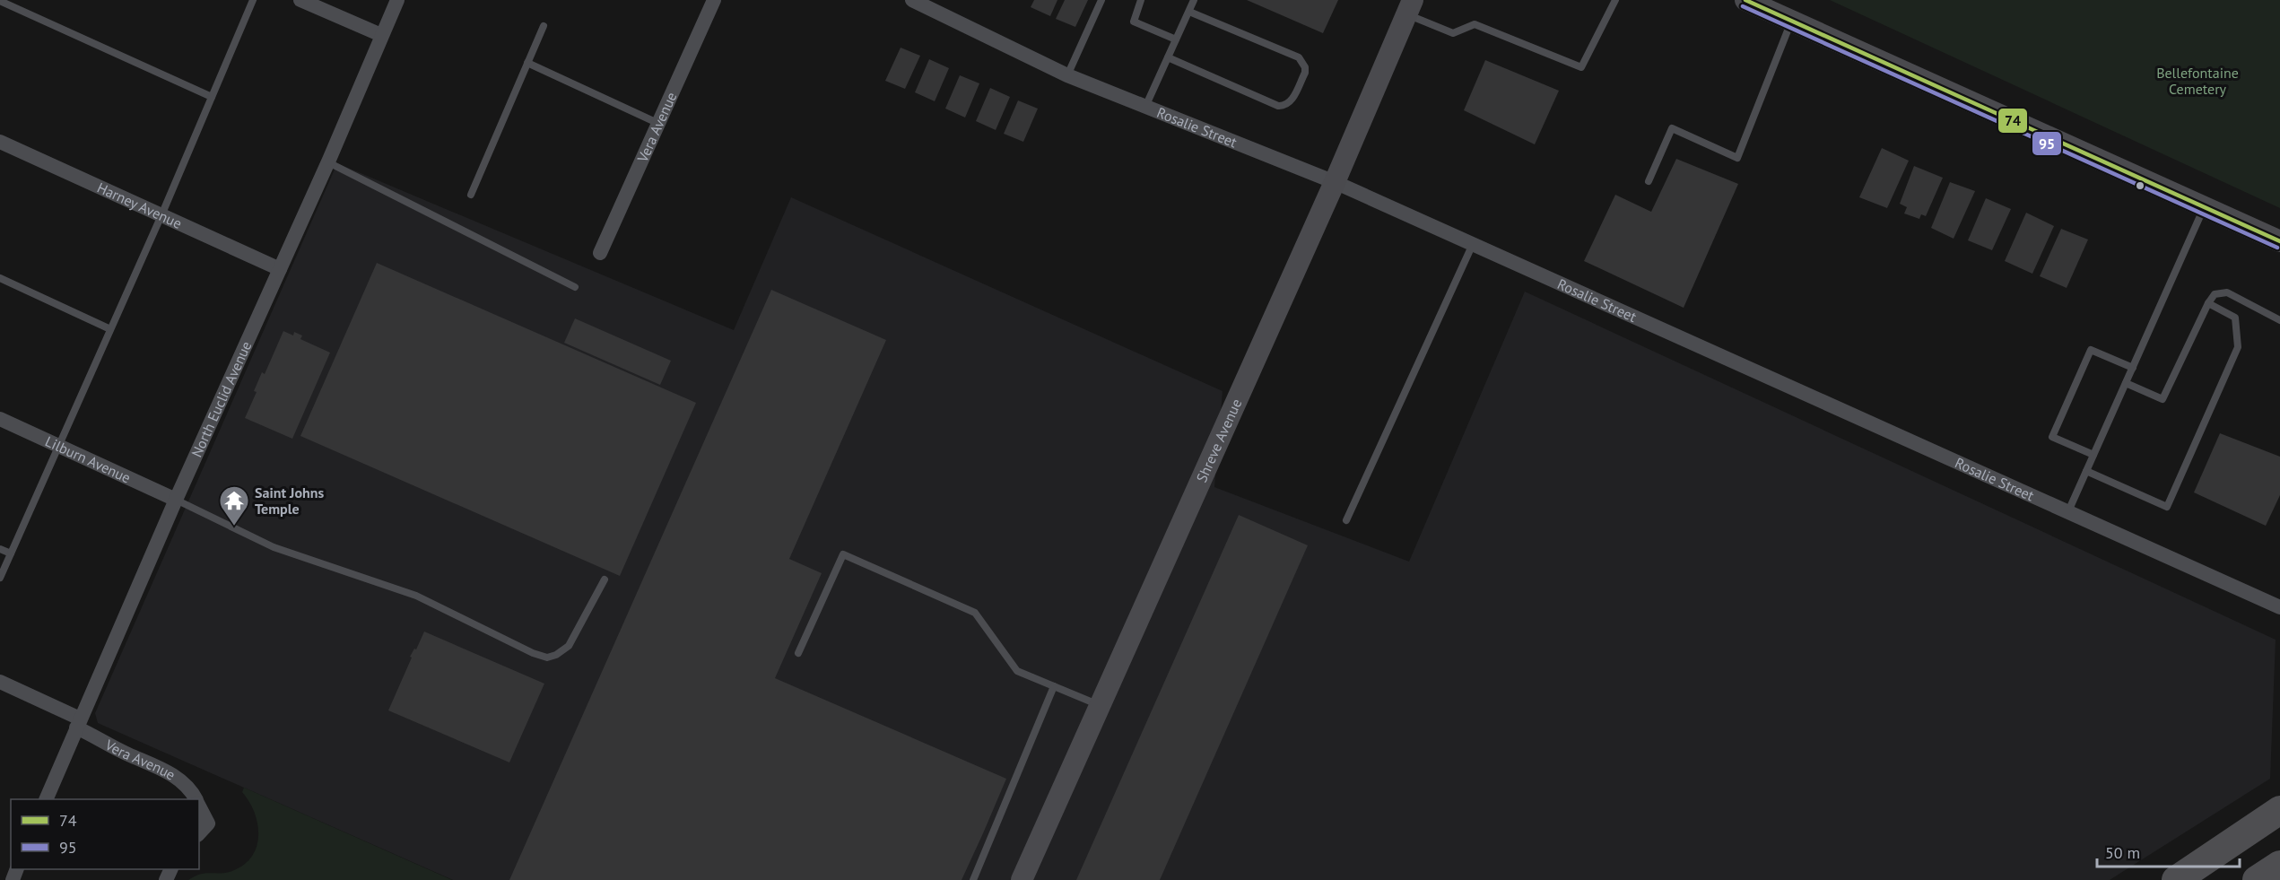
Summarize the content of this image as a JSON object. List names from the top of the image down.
{
  "streets": {
    "street": [
      "Vera Avenue",
      "Rosalie Street",
      "Harney Avenue",
      "North Euclid Avenue",
      "Shreve Avenue",
      "Lilburn Avenue"
    ]
  },
  "crossings": [
    ["Vera Avenue", "North Euclid Avenue"],
    ["Rosalie Street", "Shreve Avenue"],
    ["Harney Avenue", "North Euclid Avenue"],
    ["North Euclid Avenue", "Lilburn Avenue"]
  ],
  "parks": ["Bellefontaine Cemetery"],
  "places": {
    "temple": ["Saint Johns Temple"]
  },
  "lines": ["transit line 74", "transit line 95"],
  "legend": ["74", "95"],
  "scale_bar": "50 m"
}
